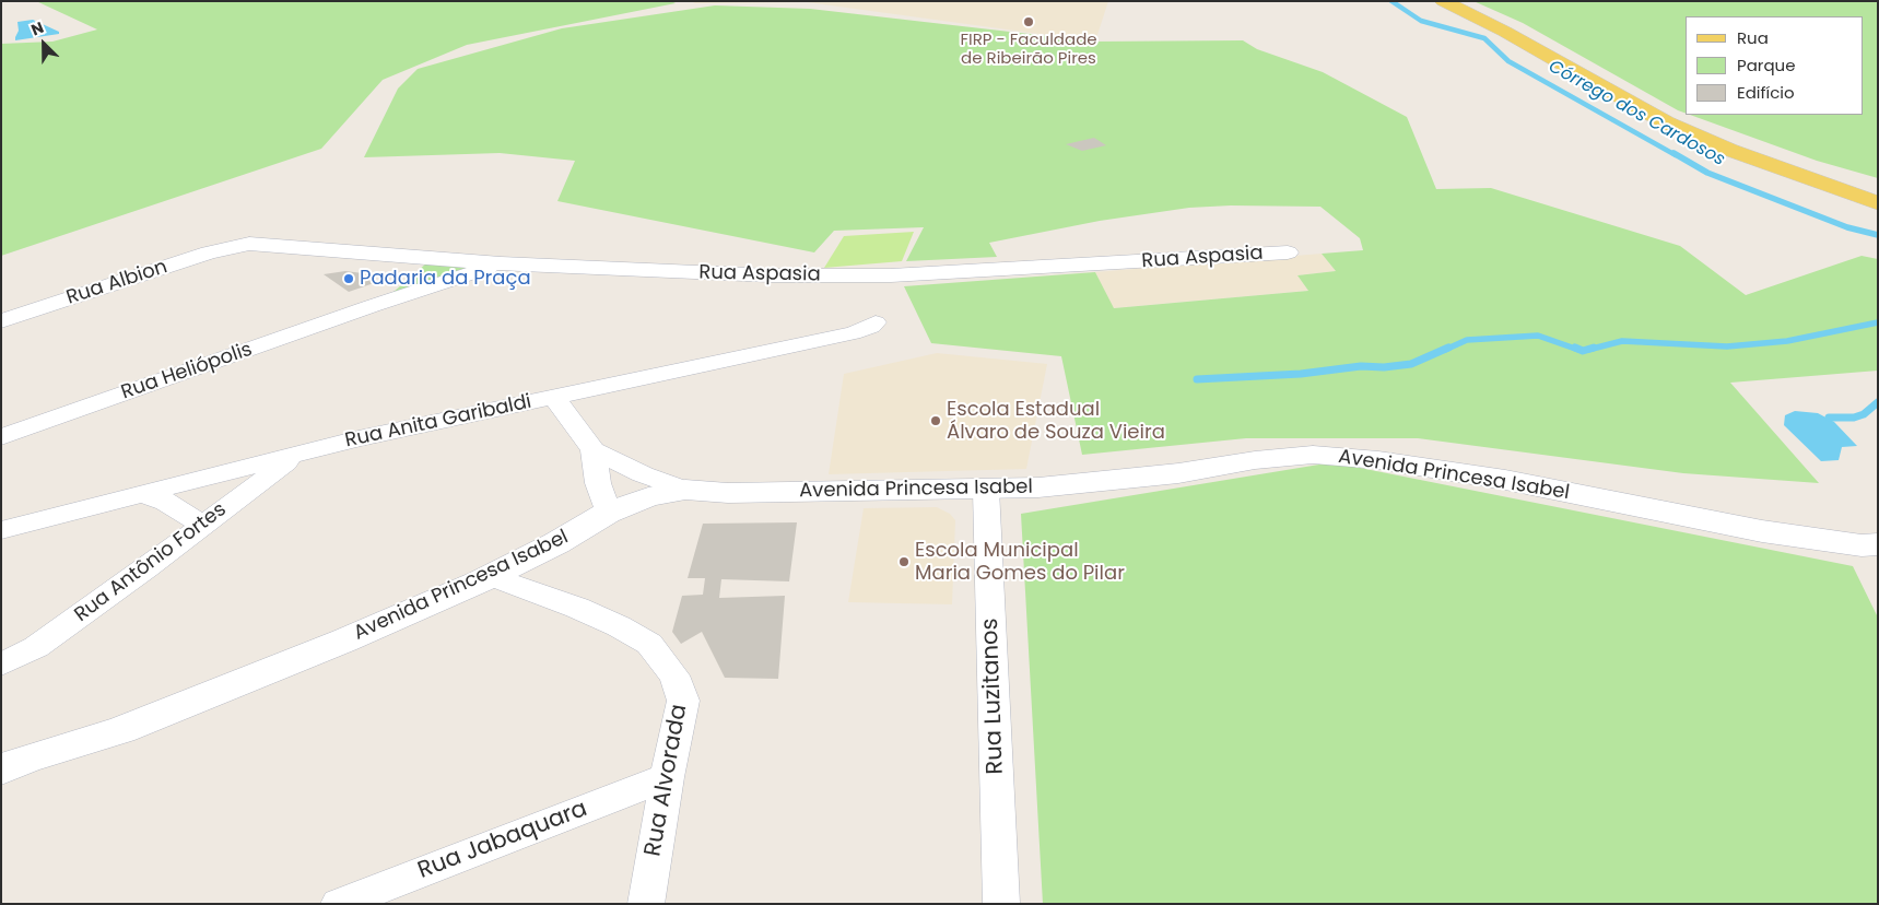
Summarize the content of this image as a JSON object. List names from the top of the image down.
{
  "streets": {
    "main road": ["Avenida Princesa Isabel"],
    "street": [
      "Rua Aspasia",
      "Rua Albion",
      "Rua Heliópolis",
      "Rua Anita Garibaldi",
      "Rua Antônio Fortes",
      "Rua Luzitanos",
      "Rua Alvorada",
      "Rua Jabaquara"
    ]
  },
  "crossings": [
    ["Rua Aspasia", "Rua Albion"],
    ["Rua Aspasia", "Rua Heliópolis"],
    ["Rua Anita Garibaldi", "Rua Antônio Fortes"],
    ["Avenida Princesa Isabel", "Rua Luzitanos"],
    ["Avenida Princesa Isabel", "Rua Alvorada"],
    ["Rua Alvorada", "Rua Jabaquara"]
  ],
  "water": ["Córrego dos Cardosos"],
  "places": [
    "FIRP - Faculdade de Ribeirão Pires",
    "Padaria da Praça",
    "Escola Estadual Álvaro de Souza Vieira",
    "Escola Municipal Maria Gomes do Pilar"
  ],
  "legend": ["Rua", "Parque", "Edifício"],
  "north": "top left"
}
